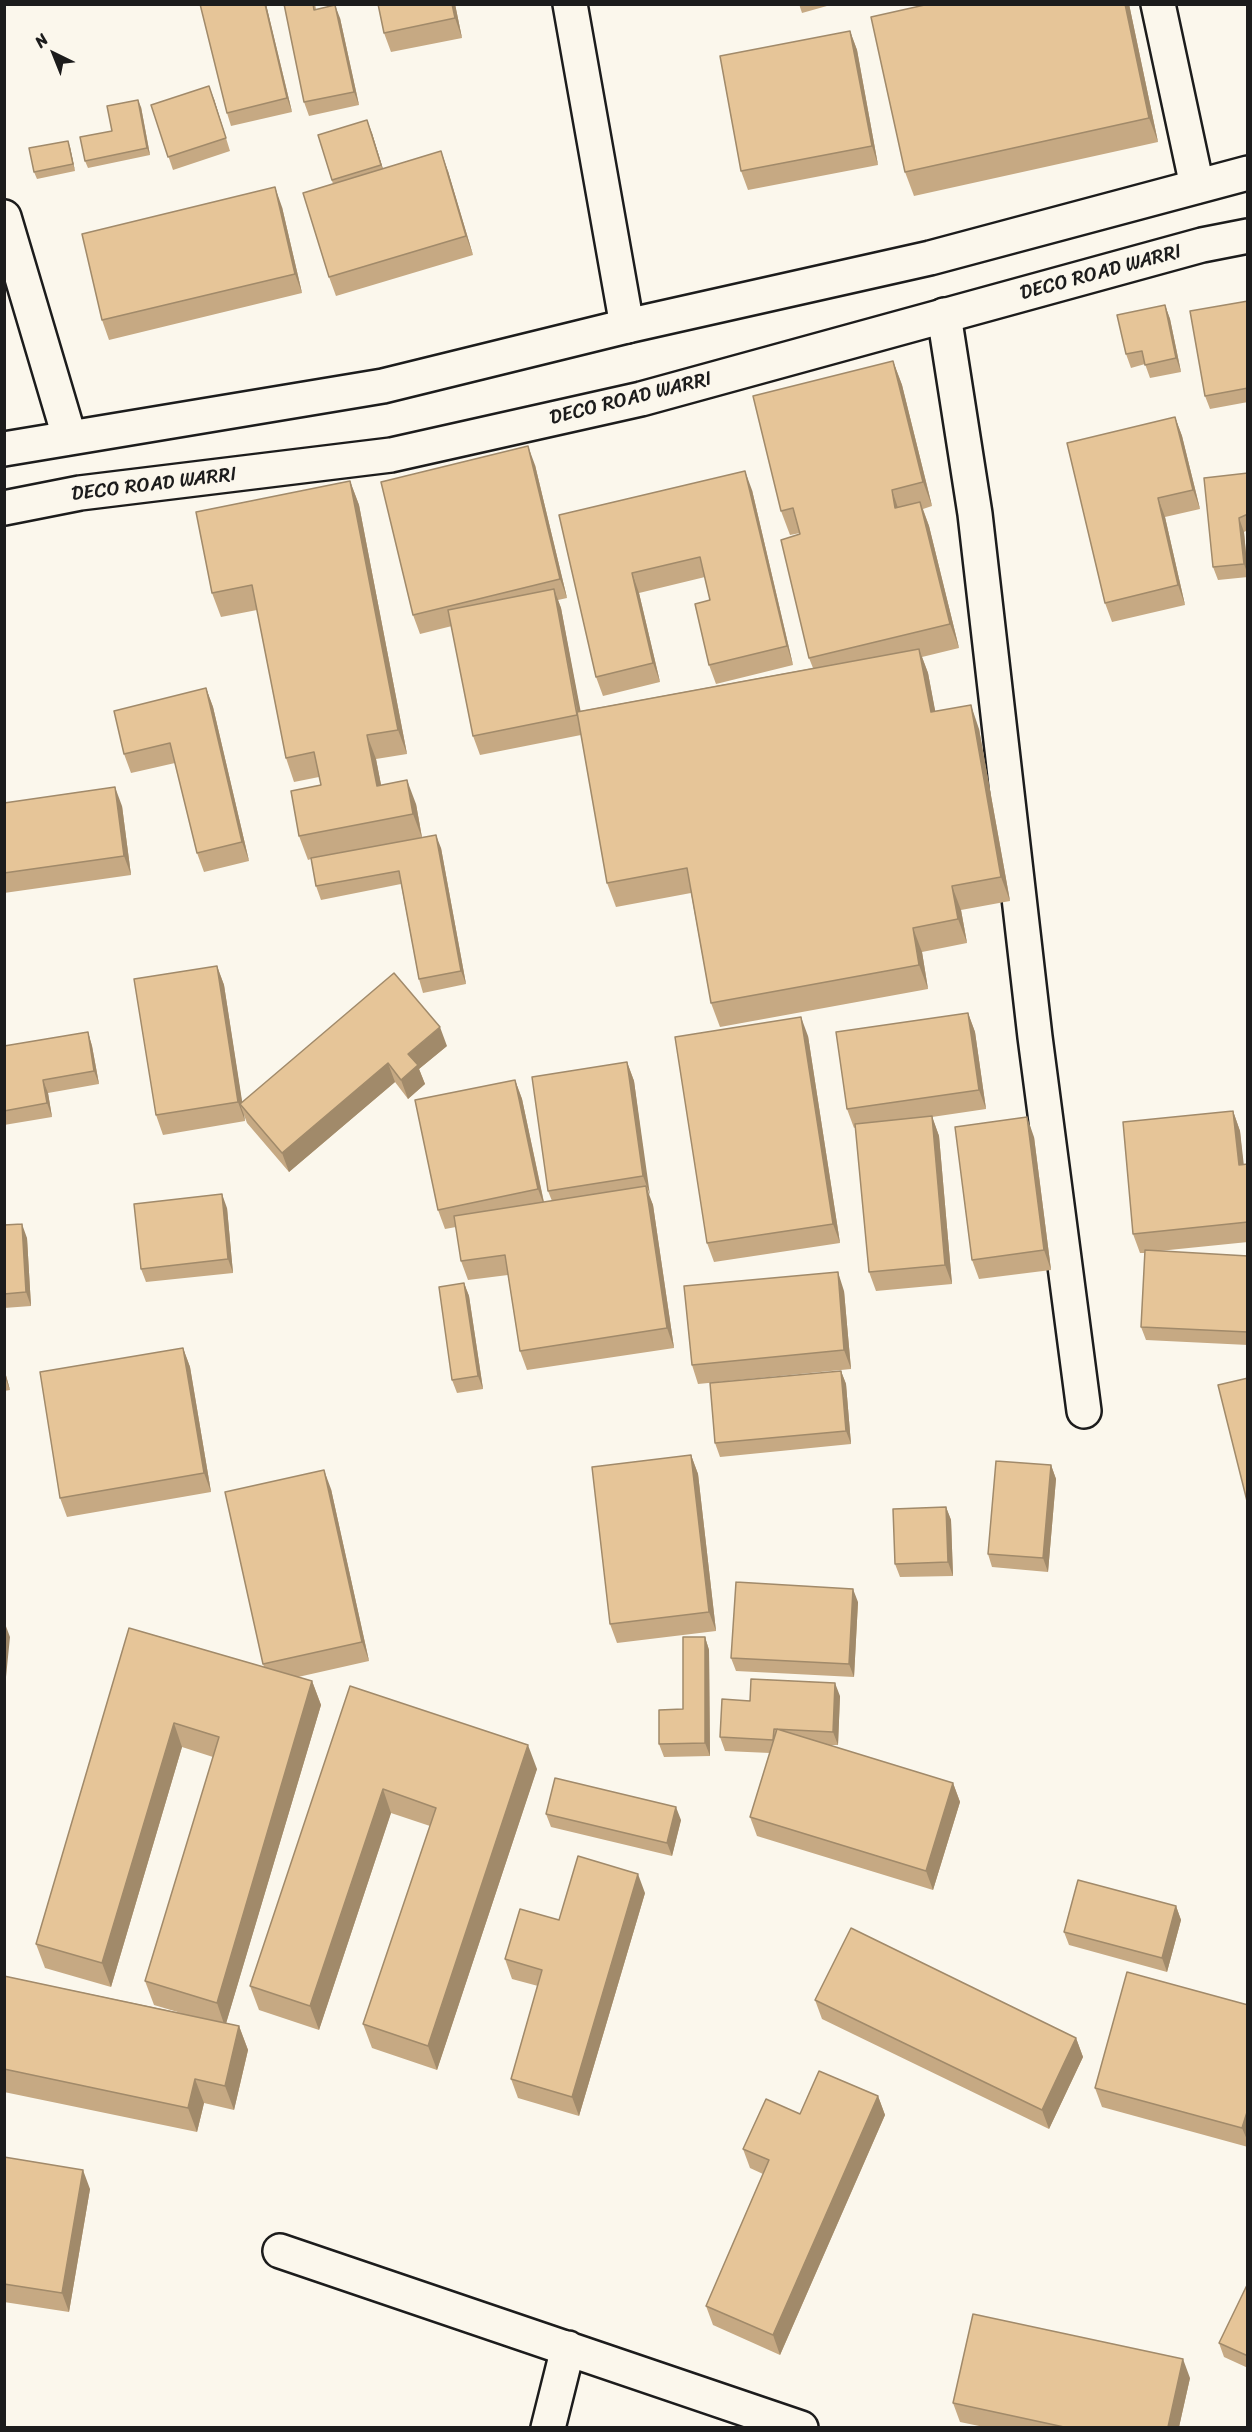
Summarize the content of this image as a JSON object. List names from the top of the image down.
{
  "streets": {
    "main road": ["DECO ROAD WARRI"]
  },
  "north": "top left"
}
